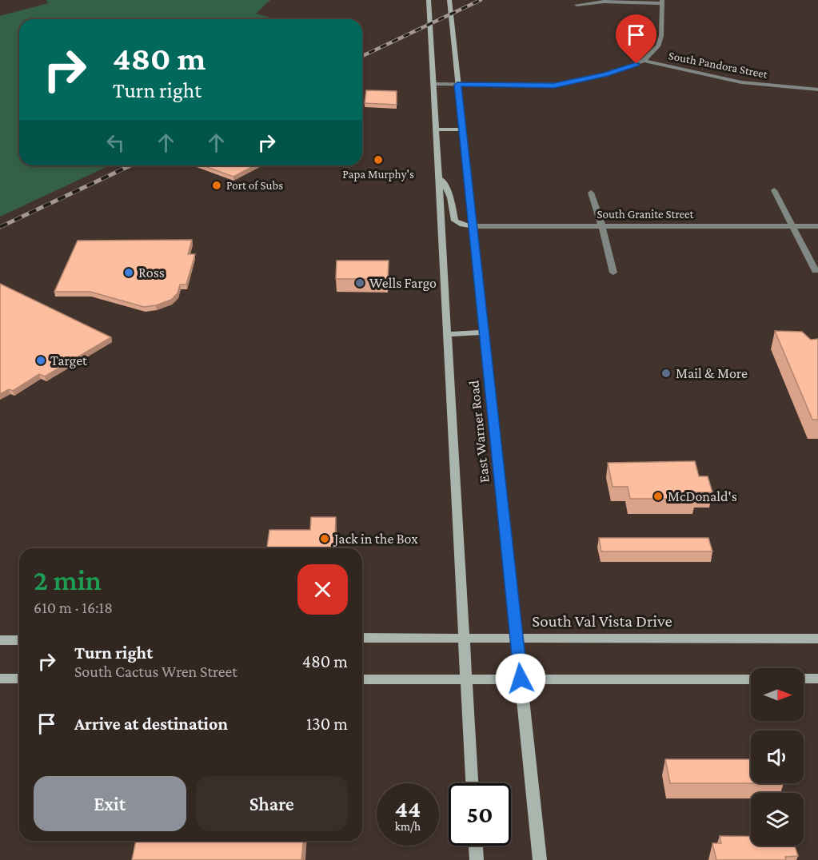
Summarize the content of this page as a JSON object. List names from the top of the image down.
{
  "streets": {
    "main road": ["East Warner Road", "South Val Vista Drive"],
    "street": ["South Pandora Street", "South Granite Street"]
  },
  "crossings": [
    ["South Granite Street", "East Warner Road"],
    ["East Warner Road", "South Val Vista Drive"]
  ],
  "places": [
    "Papa Murphy's",
    "Port of Subs",
    "Ross",
    "Wells Fargo",
    "Target",
    "Mail & More",
    "McDonald's",
    "Jack in the Box"
  ],
  "north": "right",
  "page": {
    "turn": ["480 m", "Turn right"],
    "heading": ["2 min", "610 m · 16:18"],
    "list": [
      {
        "name": "Turn right",
        "note": "South Cactus Wren Street",
        "value": "480 m"
      },
      {
        "name": "Arrive at destination",
        "value": "130 m"
      }
    ],
    "buttons": ["Exit", "Share"],
    "speed": "44 km/h",
    "limit": "50"
  }
}
